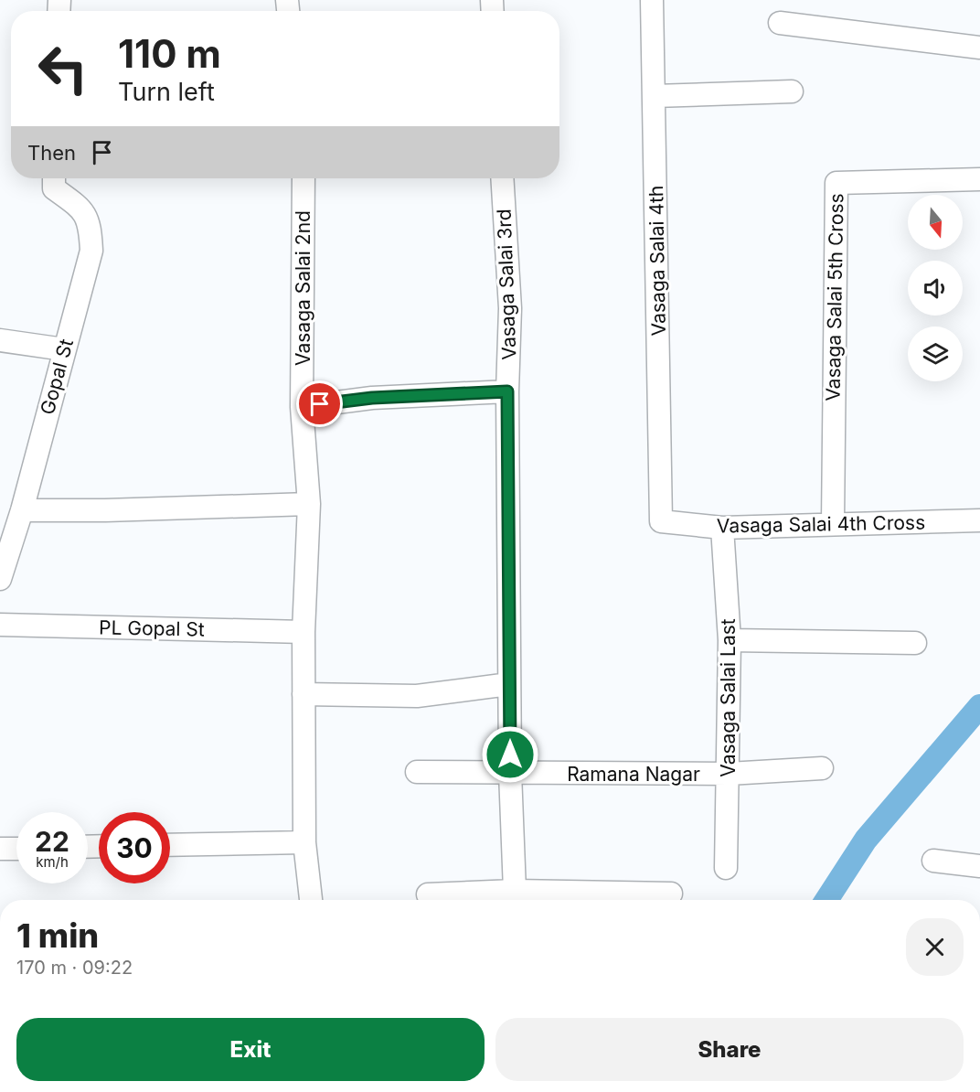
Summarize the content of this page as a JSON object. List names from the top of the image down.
{
  "streets": {
    "street": [
      "Vasaga Salai 4th",
      "Vasaga Salai 3rd",
      "Vasaga Salai 2nd",
      "Vasaga Salai 5th Cross",
      "Gopal St",
      "Vasaga Salai 4th Cross",
      "PL Gopal St",
      "Vasaga Salai Last",
      "Ramana Nagar"
    ]
  },
  "crossings": [
    ["Vasaga Salai 4th", "Vasaga Salai 4th Cross"],
    ["Vasaga Salai 3rd", "Ramana Nagar"],
    ["Vasaga Salai 2nd", "PL Gopal St"],
    ["Vasaga Salai 5th Cross", "Vasaga Salai 4th Cross"],
    ["Vasaga Salai 4th Cross", "Vasaga Salai Last"],
    ["Vasaga Salai Last", "Ramana Nagar"]
  ],
  "north": "bottom",
  "page": {
    "turn": ["110 m", "Turn left"],
    "then": "Then",
    "speed": "22 km/h",
    "limit": "30",
    "heading": ["1 min", "170 m · 09:22"],
    "buttons": ["Exit", "Share"]
  }
}
